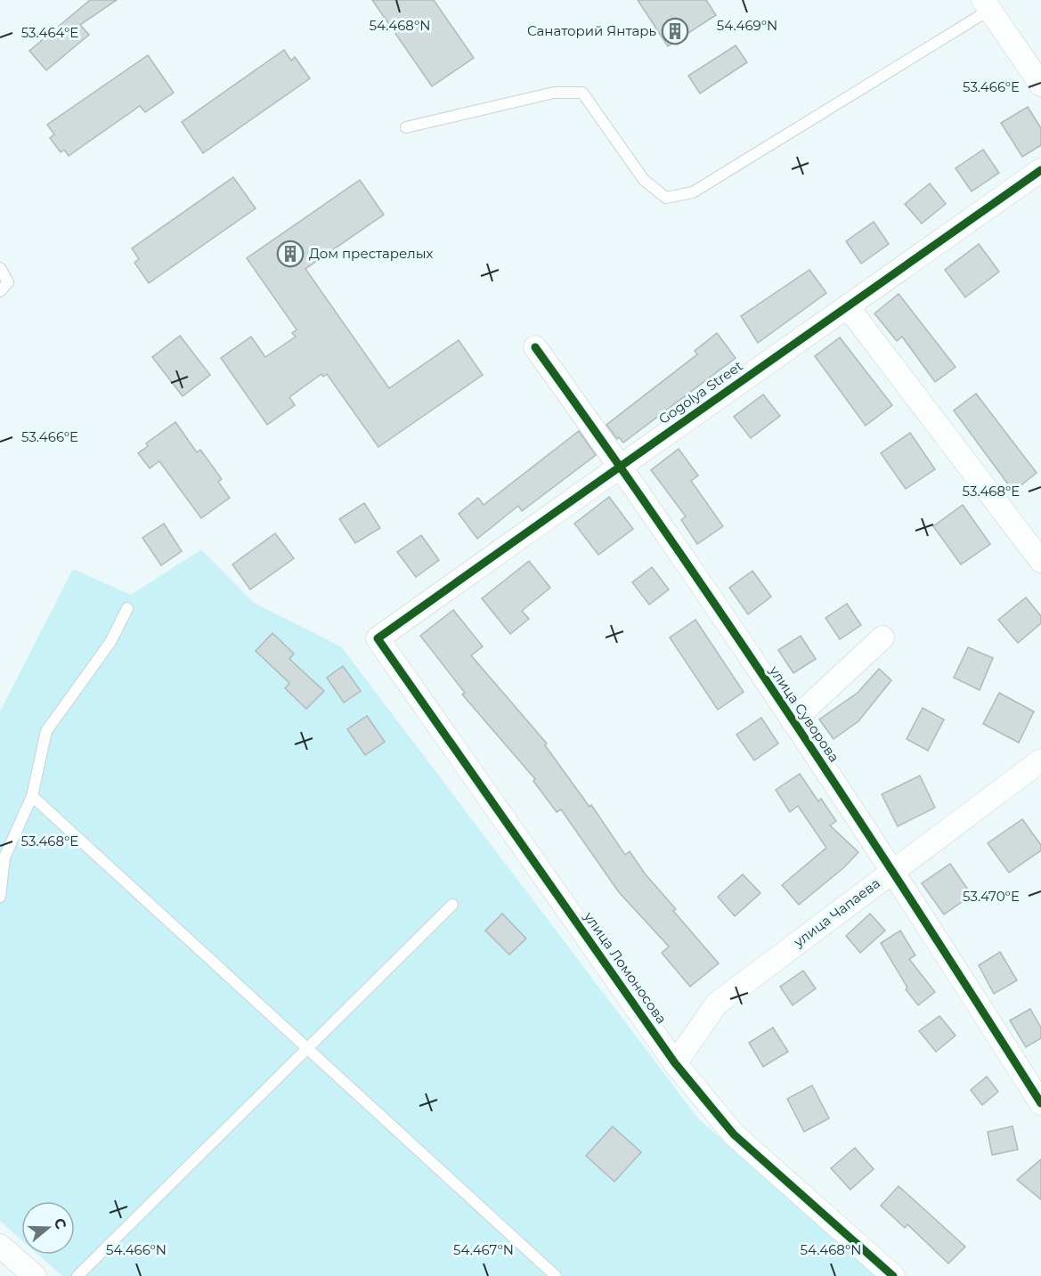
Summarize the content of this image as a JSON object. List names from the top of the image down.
{
  "streets": {
    "street": [
      "Gogolya Street",
      "улица Суворова",
      "улица Чапаева",
      "улица Ломоносова"
    ]
  },
  "crossings": [
    ["Gogolya Street", "улица Суворова"],
    ["Gogolya Street", "улица Ломоносова"],
    ["улица Суворова", "улица Чапаева"],
    ["улица Чапаева", "улица Ломоносова"]
  ],
  "places": {
    "building": ["Санаторий Янтарь", "Дом престарелых"]
  },
  "north": "right",
  "coordinates": [
    "54.468°N",
    "54.469°N",
    "53.464°E",
    "53.466°E",
    "53.468°E",
    "53.470°E",
    "54.466°N",
    "54.467°N"
  ]
}
